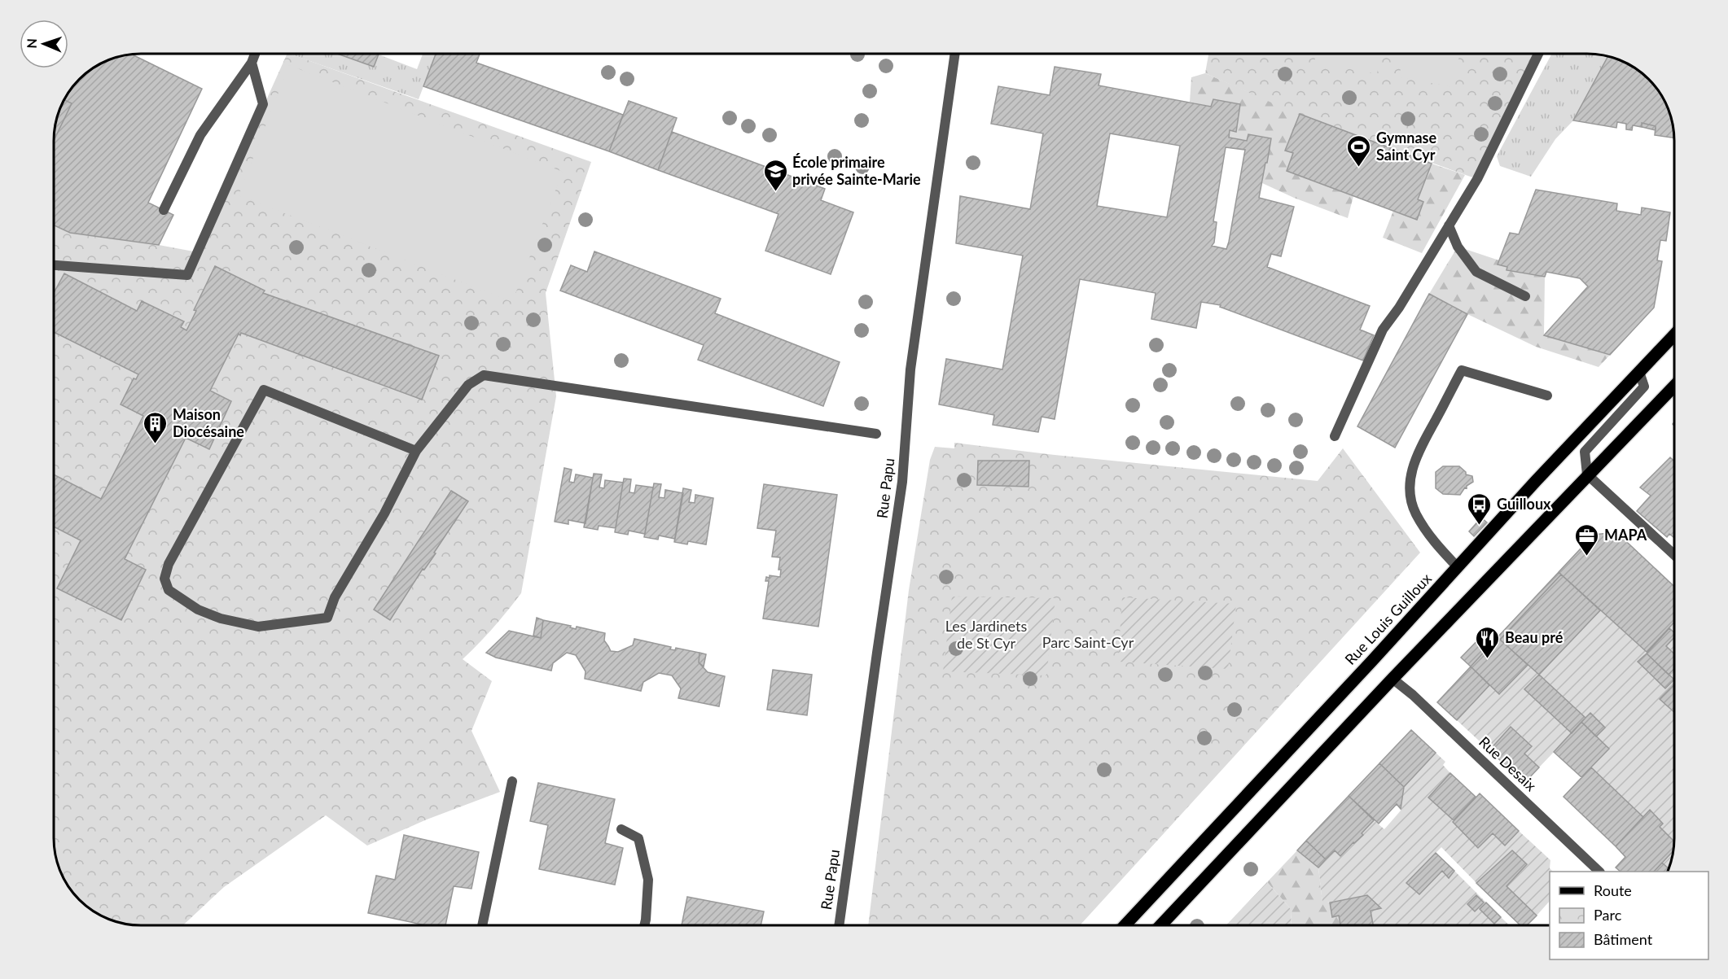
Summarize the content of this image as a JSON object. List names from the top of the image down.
{
  "streets": {
    "main road": ["Rue Louis Guilloux"],
    "street": ["Rue Papu", "Rue Desaix"]
  },
  "parks": ["Les Jardinets de St Cyr", "Parc Saint-Cyr"],
  "places": {
    "sports": ["Gymnase Saint Cyr"],
    "school or university": ["École primaire privée Sainte-Marie"],
    "building": ["Maison Diocésaine"],
    "bus stop": ["Guilloux"],
    "office": ["MAPA"],
    "restaurant": ["Beau pré"]
  },
  "legend": ["Route", "Parc", "Bâtiment"],
  "north": "left"
}
